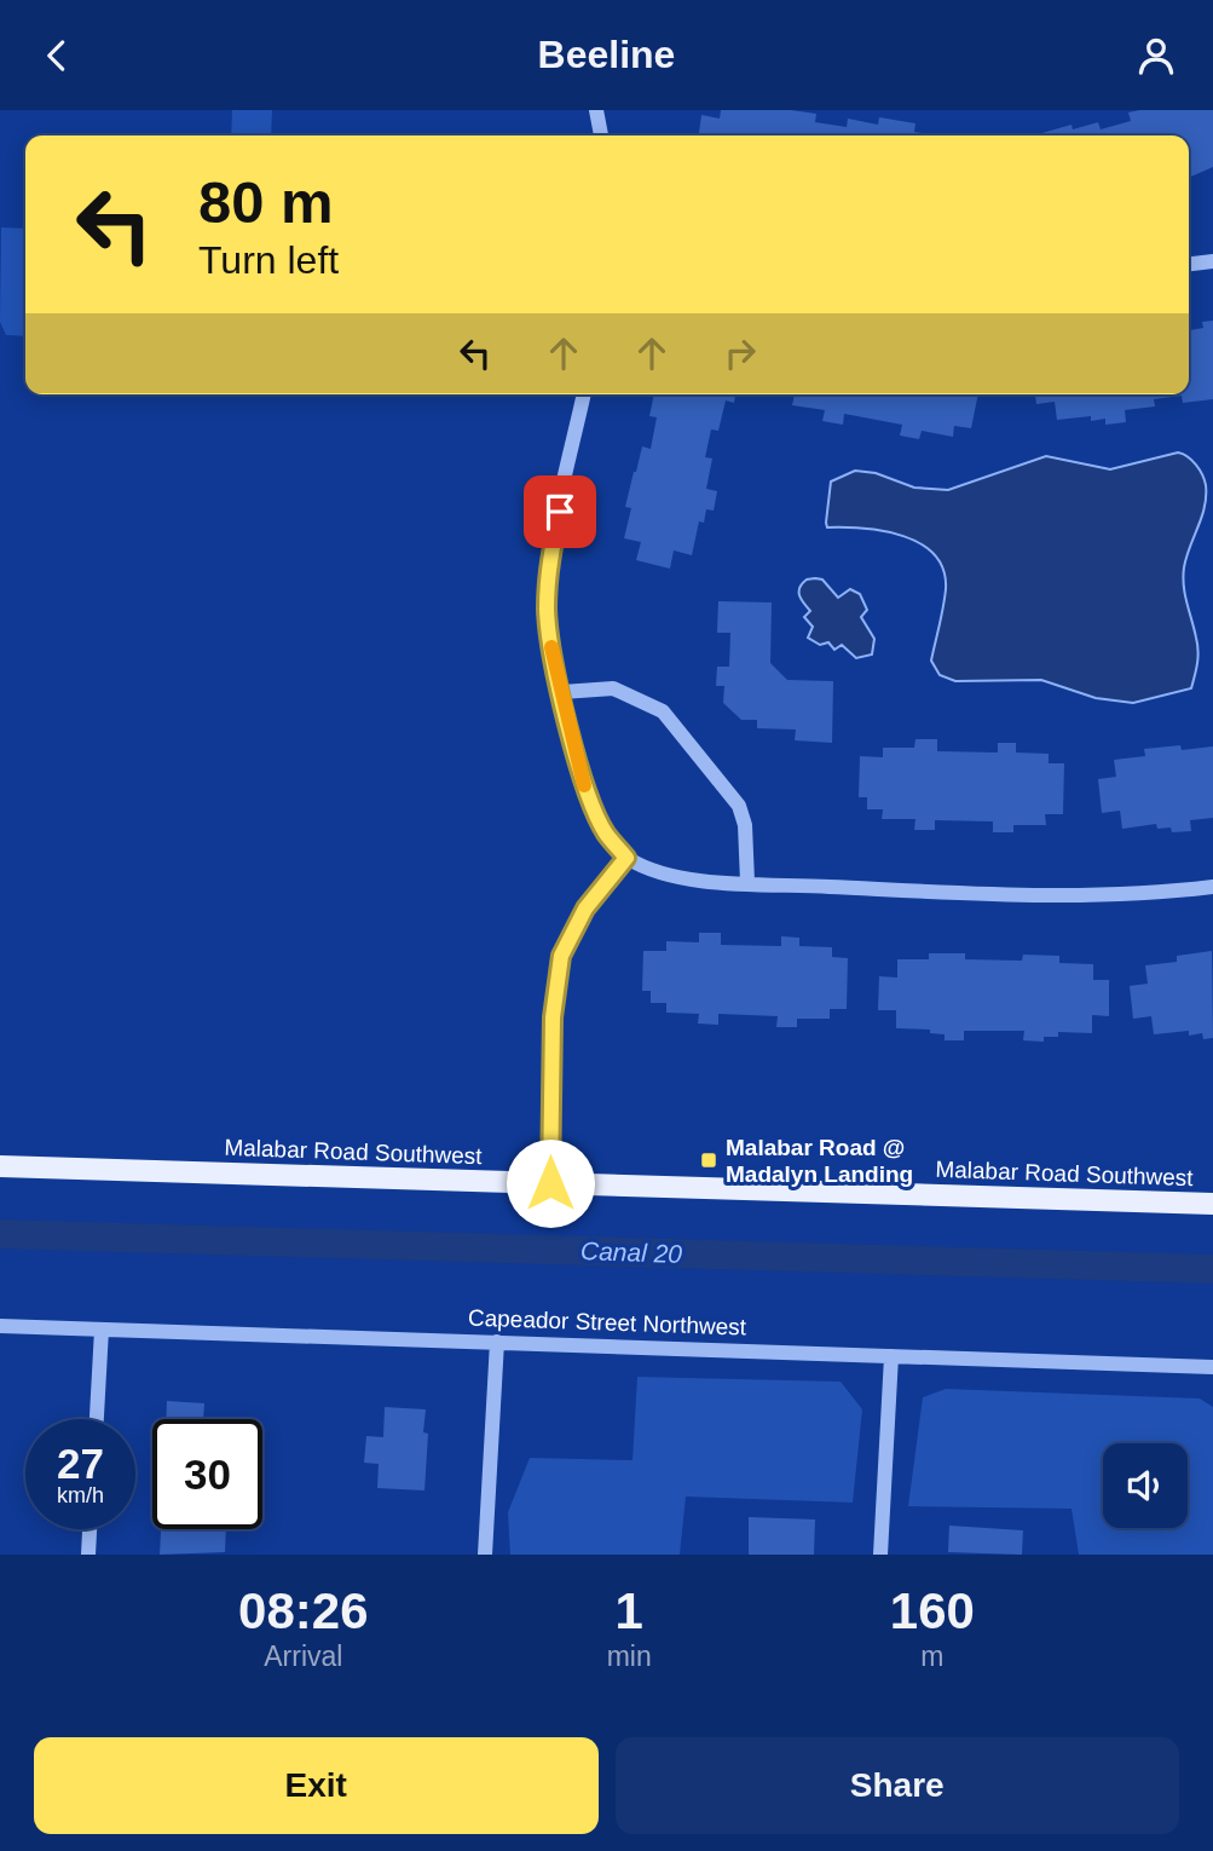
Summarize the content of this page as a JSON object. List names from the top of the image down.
{
  "streets": {
    "main road": ["Malabar Road Southwest"],
    "street": ["Capeador Street Northwest"]
  },
  "water": ["Canal 20"],
  "places": {
    "transit": ["Malabar Road @ Madalyn Landing"]
  },
  "page": {
    "header": "Beeline",
    "turn": ["80 m", "Turn left"],
    "speed": "27 km/h",
    "limit": "30",
    "eta": [
      "08:26",
      "Arrival",
      "1",
      "min",
      "160",
      "m"
    ],
    "buttons": ["Exit", "Share"]
  }
}
